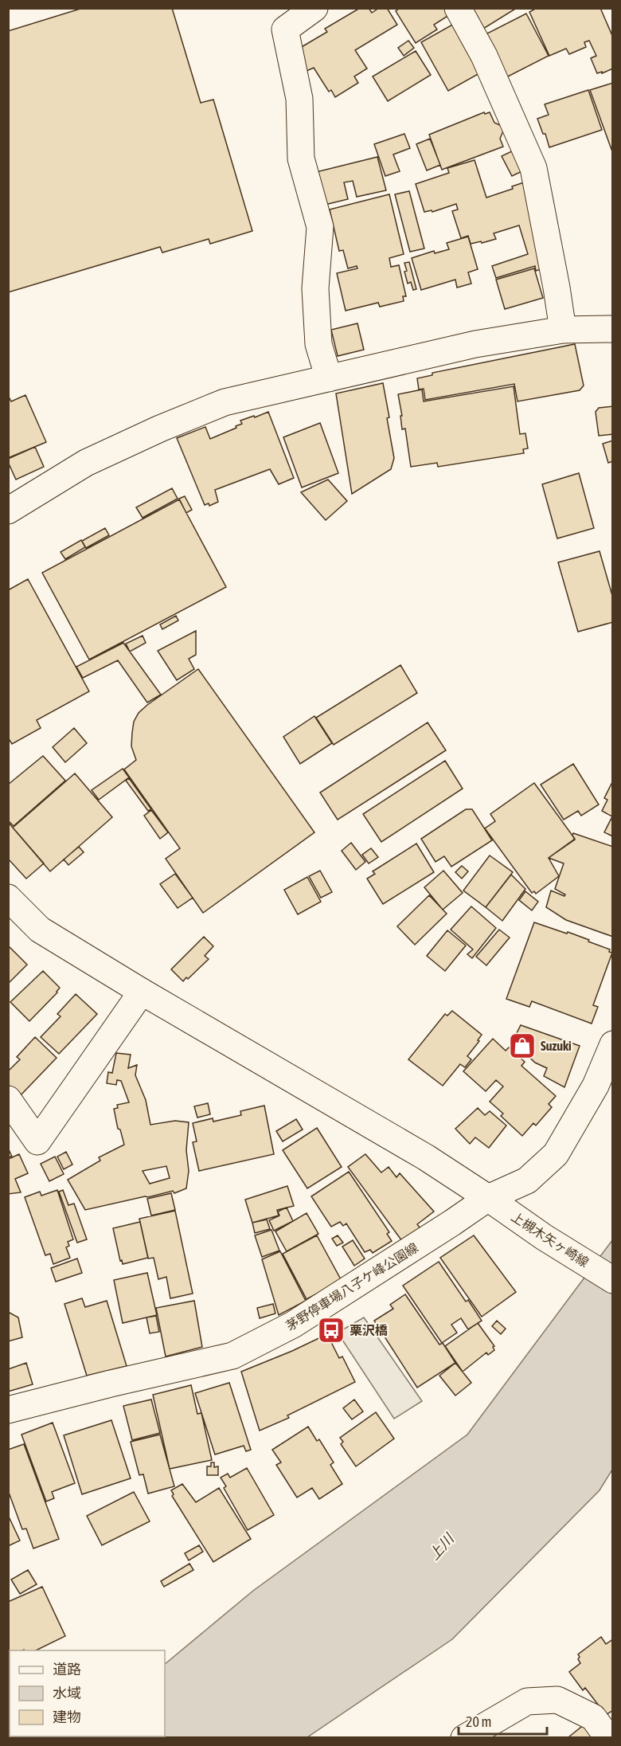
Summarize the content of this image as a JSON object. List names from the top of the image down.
{
  "streets": {
    "street": ["上槻木矢ヶ崎線", "茅野停車場八子ケ峰公園線"]
  },
  "crossings": [
    ["上槻木矢ヶ崎線", "茅野停車場八子ケ峰公園線"]
  ],
  "water": ["上川"],
  "places": {
    "shop": ["Suzuki"],
    "bus stop": ["栗沢橋"]
  },
  "legend": ["道路", "水域", "建物"],
  "scale_bar": "20 m"
}
